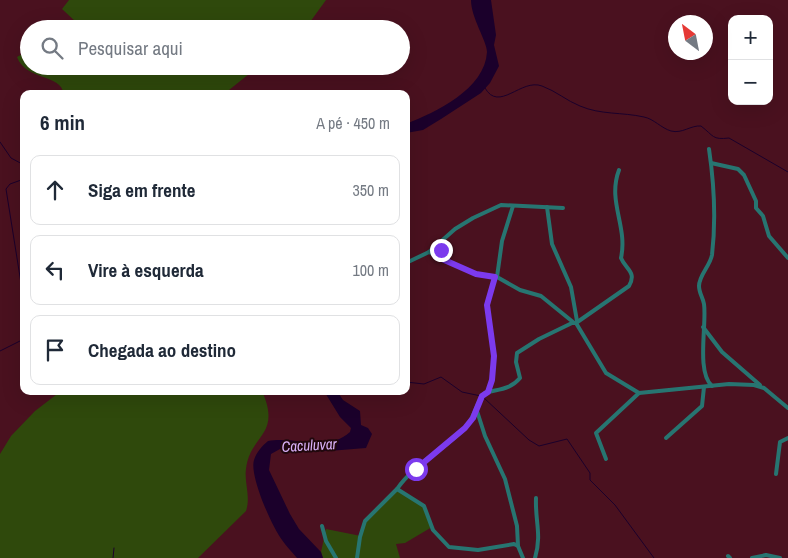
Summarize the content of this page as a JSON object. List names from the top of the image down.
{
  "water": ["Caculuvar"],
  "north": "top left",
  "page": {
    "map_buttons": ["+", "−"],
    "search": "Pesquisar aqui",
    "heading": ["6 min", "A pé · 450 m"],
    "list": [
      ["Siga em frente", "350 m"],
      ["Vire à esquerda", "100 m"],
      "Chegada ao destino"
    ]
  }
}
